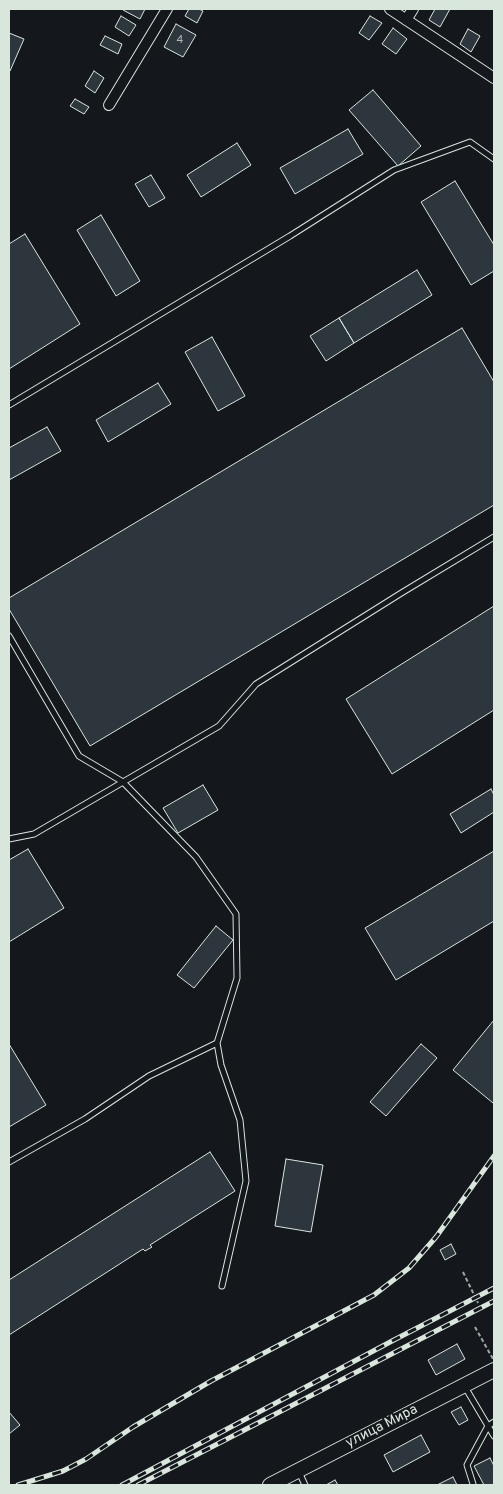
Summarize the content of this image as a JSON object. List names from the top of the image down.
{
  "streets": {
    "street": ["улица Мира"]
  },
  "house_numbers": ["4"]
}
